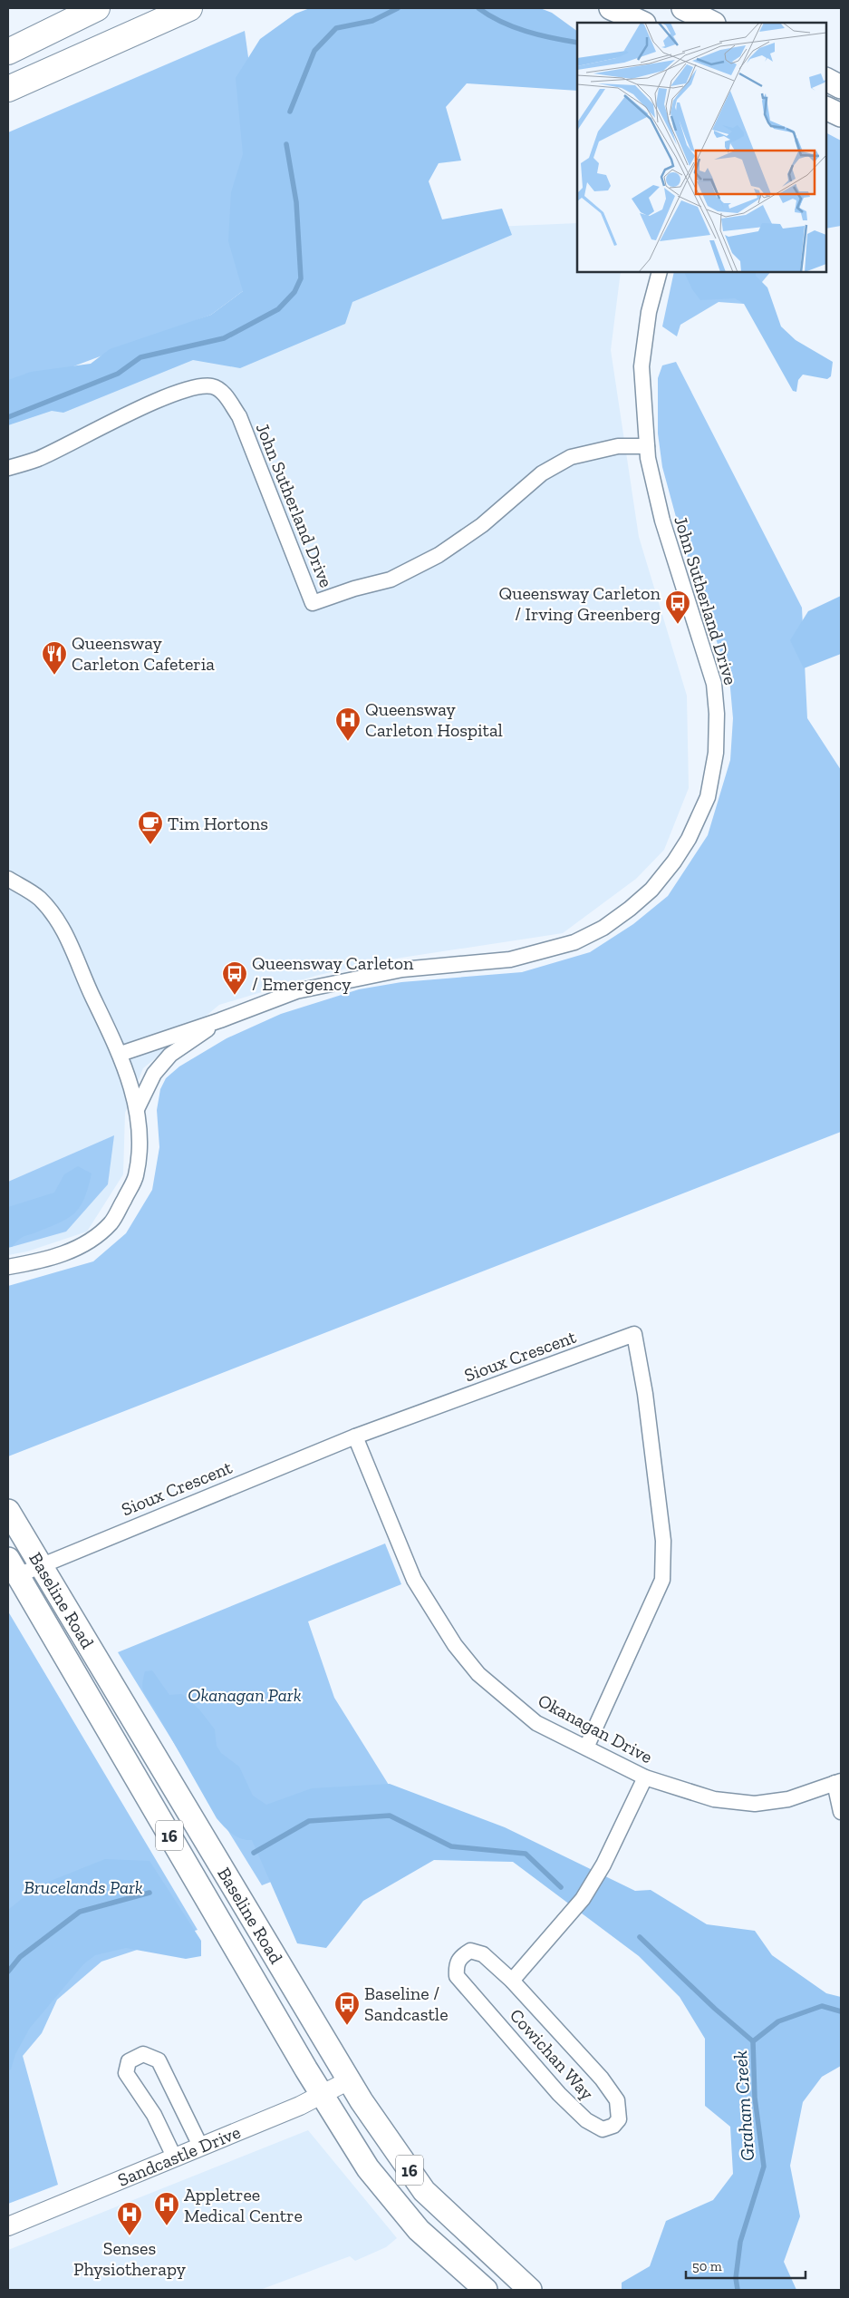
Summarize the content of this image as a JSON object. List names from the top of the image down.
{
  "streets": {
    "main road": ["Baseline Road", "16"],
    "street": [
      "John Sutherland Drive",
      "Sioux Crescent",
      "Okanagan Drive",
      "Cowichan Way",
      "Sandcastle Drive"
    ]
  },
  "crossings": [
    ["Sioux Crescent", "Baseline Road"],
    ["Sioux Crescent", "Okanagan Drive"],
    ["Baseline Road", "Sandcastle Drive"],
    ["Okanagan Drive", "Cowichan Way"]
  ],
  "water": ["Graham Creek"],
  "parks": ["Okanagan Park", "Brucelands Park"],
  "places": {
    "bus stop": ["Queensway Carleton / Irving Greenberg", "Queensway Carleton / Emergency", "Baseline / Sandcastle"],
    "restaurant": ["Queensway Carleton Cafeteria"],
    "hospital": ["Queensway Carleton Hospital", "Appletree Medical Centre", "Senses Physiotherapy"],
    "cafe": ["Tim Hortons"]
  },
  "scale_bar": "50 m"
}
